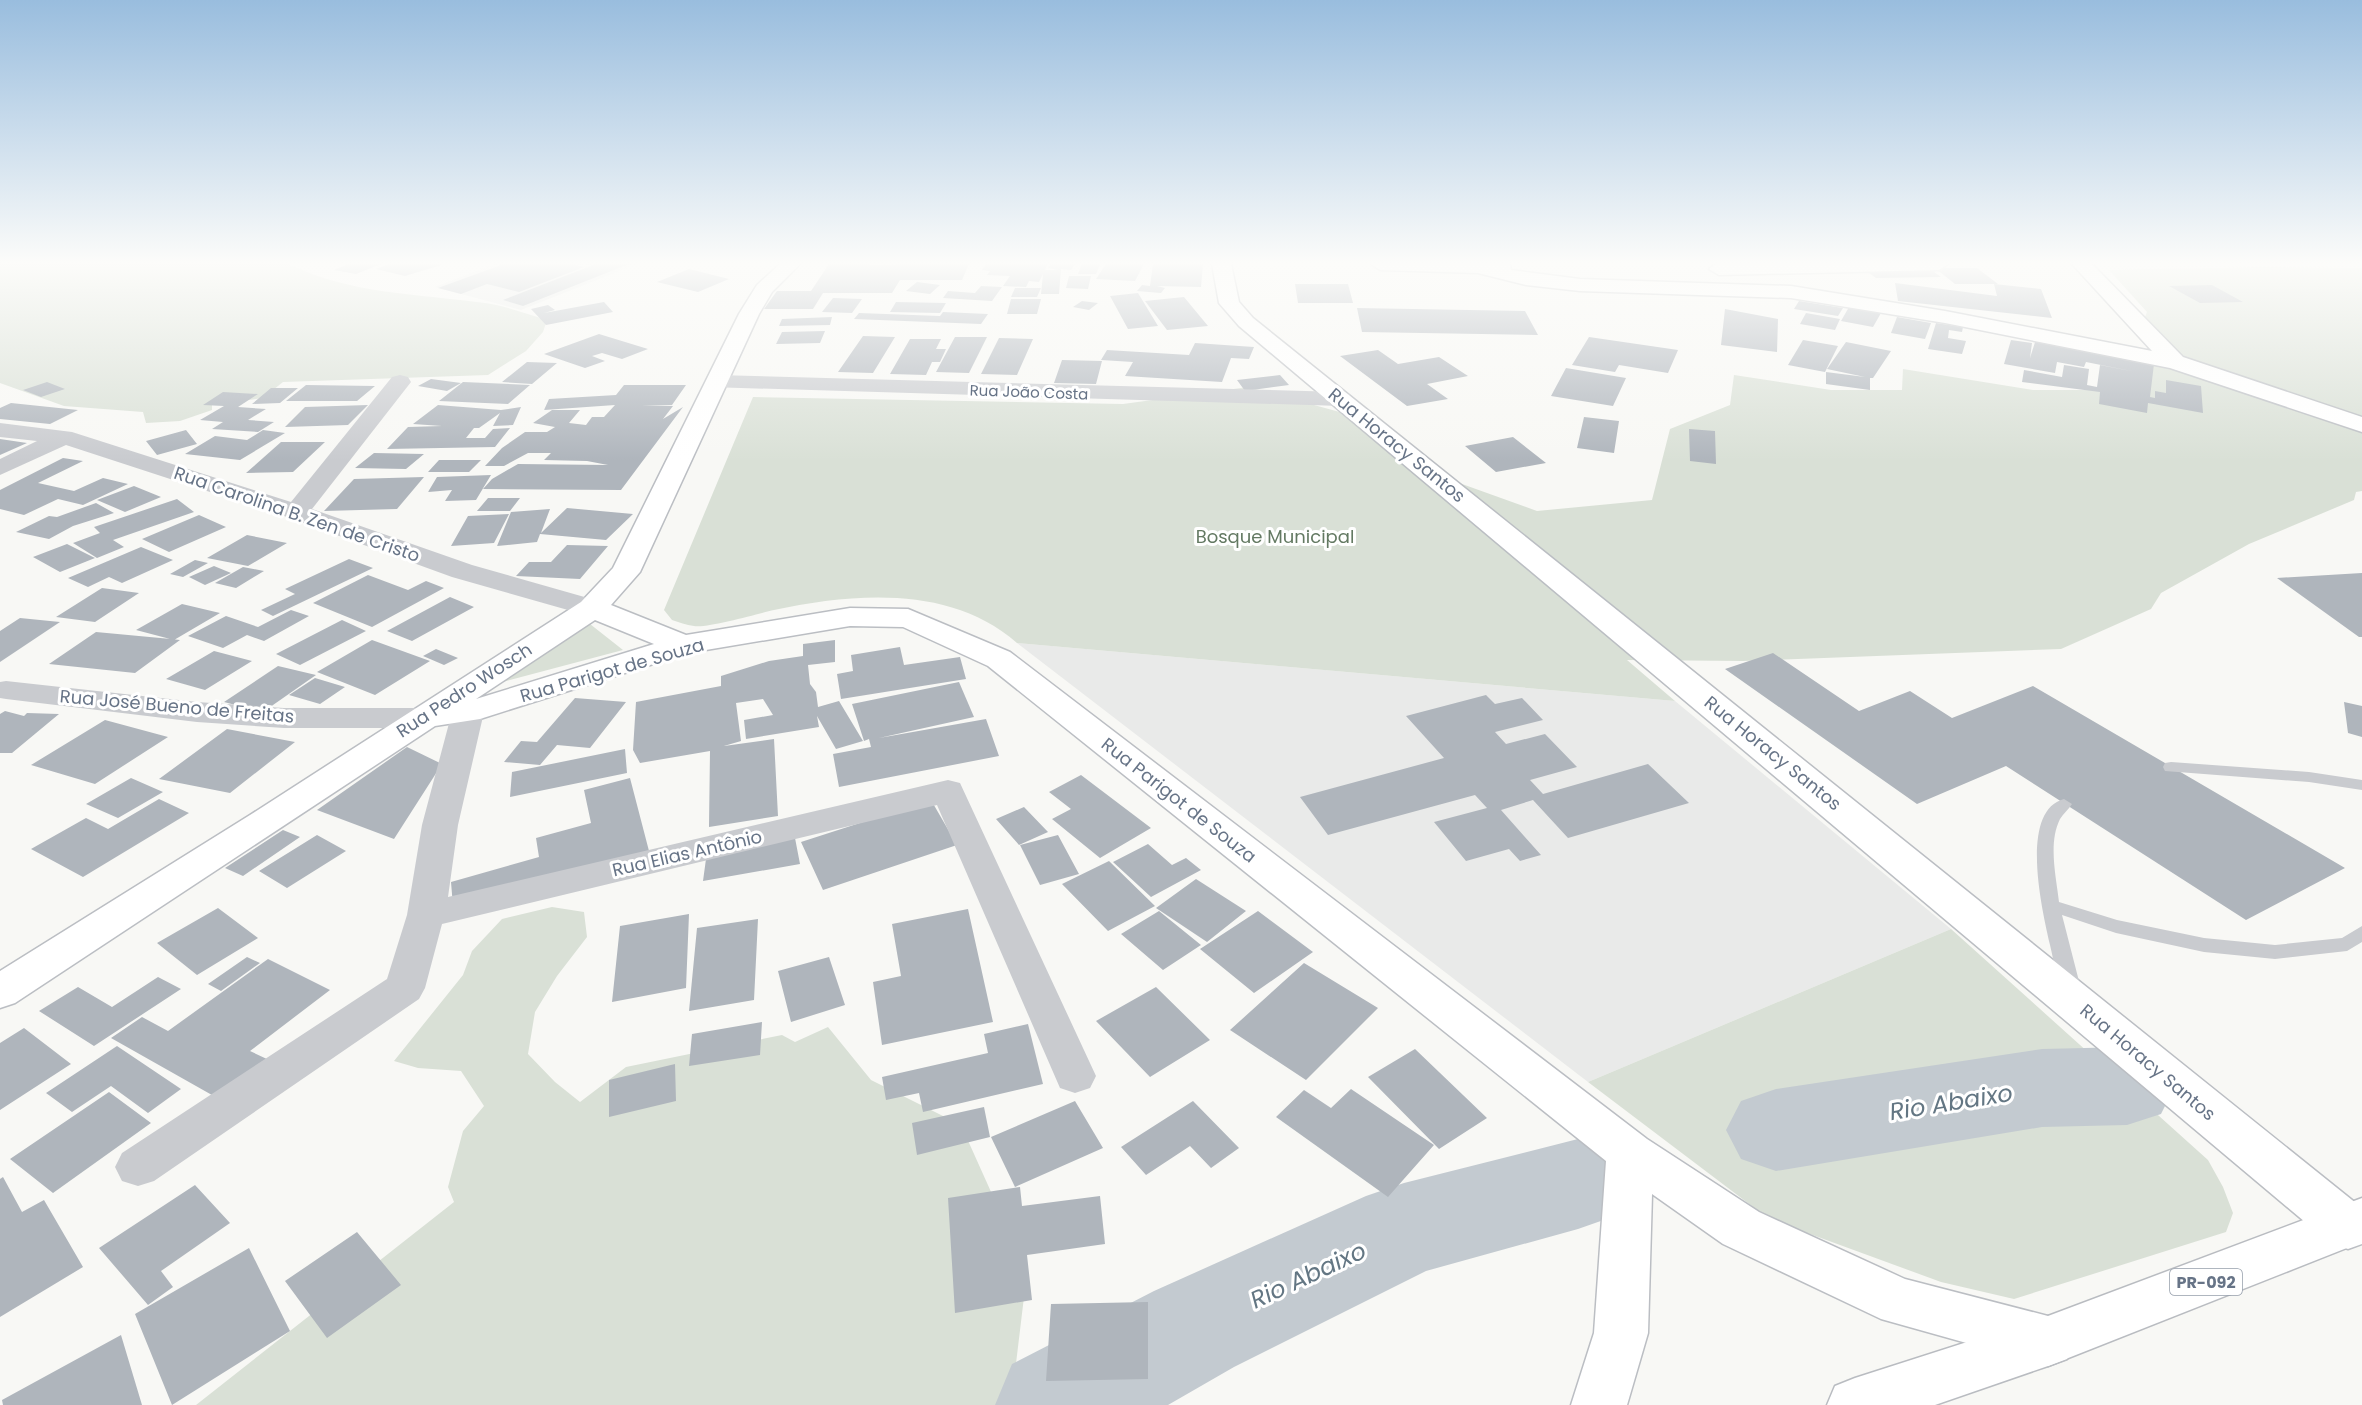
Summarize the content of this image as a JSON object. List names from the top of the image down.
{
  "streets": {
    "street": [
      "Rua João Costa",
      "Rua Horacy Santos",
      "Rua Carolina B. Zen de Cristo",
      "Rua Parigot de Souza",
      "Rua Pedro Wosch",
      "Rua José Bueno de Freitas",
      "Rua Elias Antônio",
      "PR-092"
    ]
  },
  "crossings": [
    ["Rua João Costa", "Rua Horacy Santos"],
    ["Rua João Costa", "Rua Pedro Wosch"],
    ["Rua Horacy Santos", "PR-092"],
    ["Rua Carolina B. Zen de Cristo", "Rua Pedro Wosch"],
    ["Rua Parigot de Souza", "Rua Pedro Wosch"],
    ["Rua Parigot de Souza", "Rua José Bueno de Freitas"],
    ["Rua Parigot de Souza", "PR-092"],
    ["Rua Pedro Wosch", "Rua José Bueno de Freitas"]
  ],
  "water": ["Rio Abaixo"],
  "parks": ["Bosque Municipal"]
}
